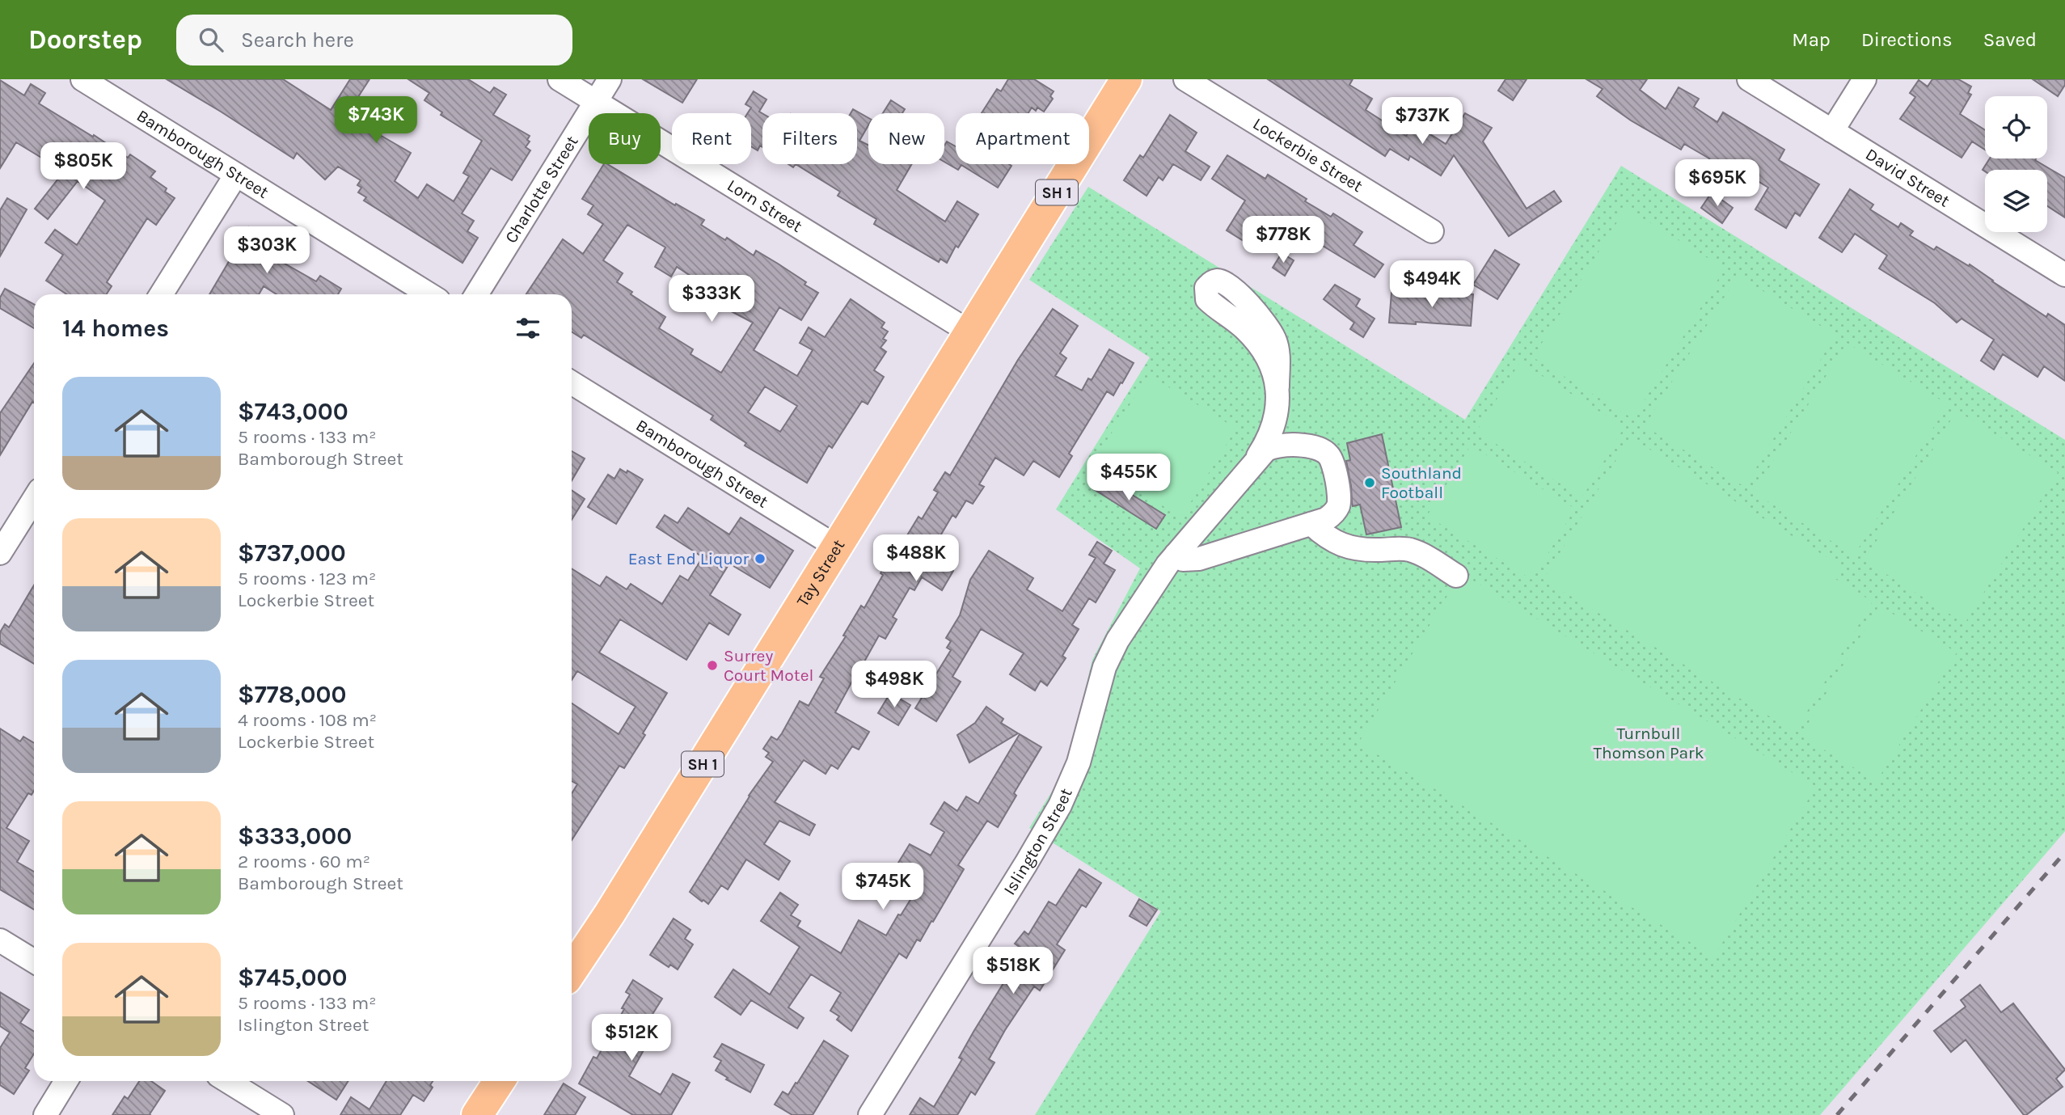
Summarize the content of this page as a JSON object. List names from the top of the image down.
{
  "streets": {
    "highway": ["SH 1", "Tay Street"],
    "street": [
      "Bamborough Street",
      "Lockerbie Street",
      "David Street",
      "Charlotte Street",
      "Lorn Street",
      "Islington Street"
    ]
  },
  "crossings": [
    ["Bamborough Street", "Tay Street"],
    ["Charlotte Street", "Lorn Street"],
    ["Lorn Street", "Tay Street"]
  ],
  "parks": ["Turnbull Thomson Park"],
  "places": ["Southland Football", "East End Liquor", "Surrey Court Motel"],
  "page": {
    "header": "Doorstep",
    "search": "Search here",
    "nav": ["Map", "Directions", "Saved"],
    "price": [
      "$743K",
      "$737K",
      "$805K",
      "$695K",
      "$778K",
      "$303K",
      "$494K",
      "$333K",
      "$455K",
      "$488K",
      "$498K",
      "$745K",
      "$518K",
      "$512K"
    ],
    "chip": [
      "Buy",
      "Rent",
      "Filters",
      "New",
      "Apartment"
    ],
    "heading": "14 homes",
    "list": [
      {
        "name": "$743,000",
        "note": "5 rooms · 133 m² · Bamborough Street"
      },
      {
        "name": "$737,000",
        "note": "5 rooms · 123 m² · Lockerbie Street"
      },
      {
        "name": "$778,000",
        "note": "4 rooms · 108 m² · Lockerbie Street"
      },
      {
        "name": "$333,000",
        "note": "2 rooms · 60 m² · Bamborough Street"
      },
      {
        "name": "$745,000",
        "note": "5 rooms · 133 m² · Islington Street"
      }
    ]
  }
}
